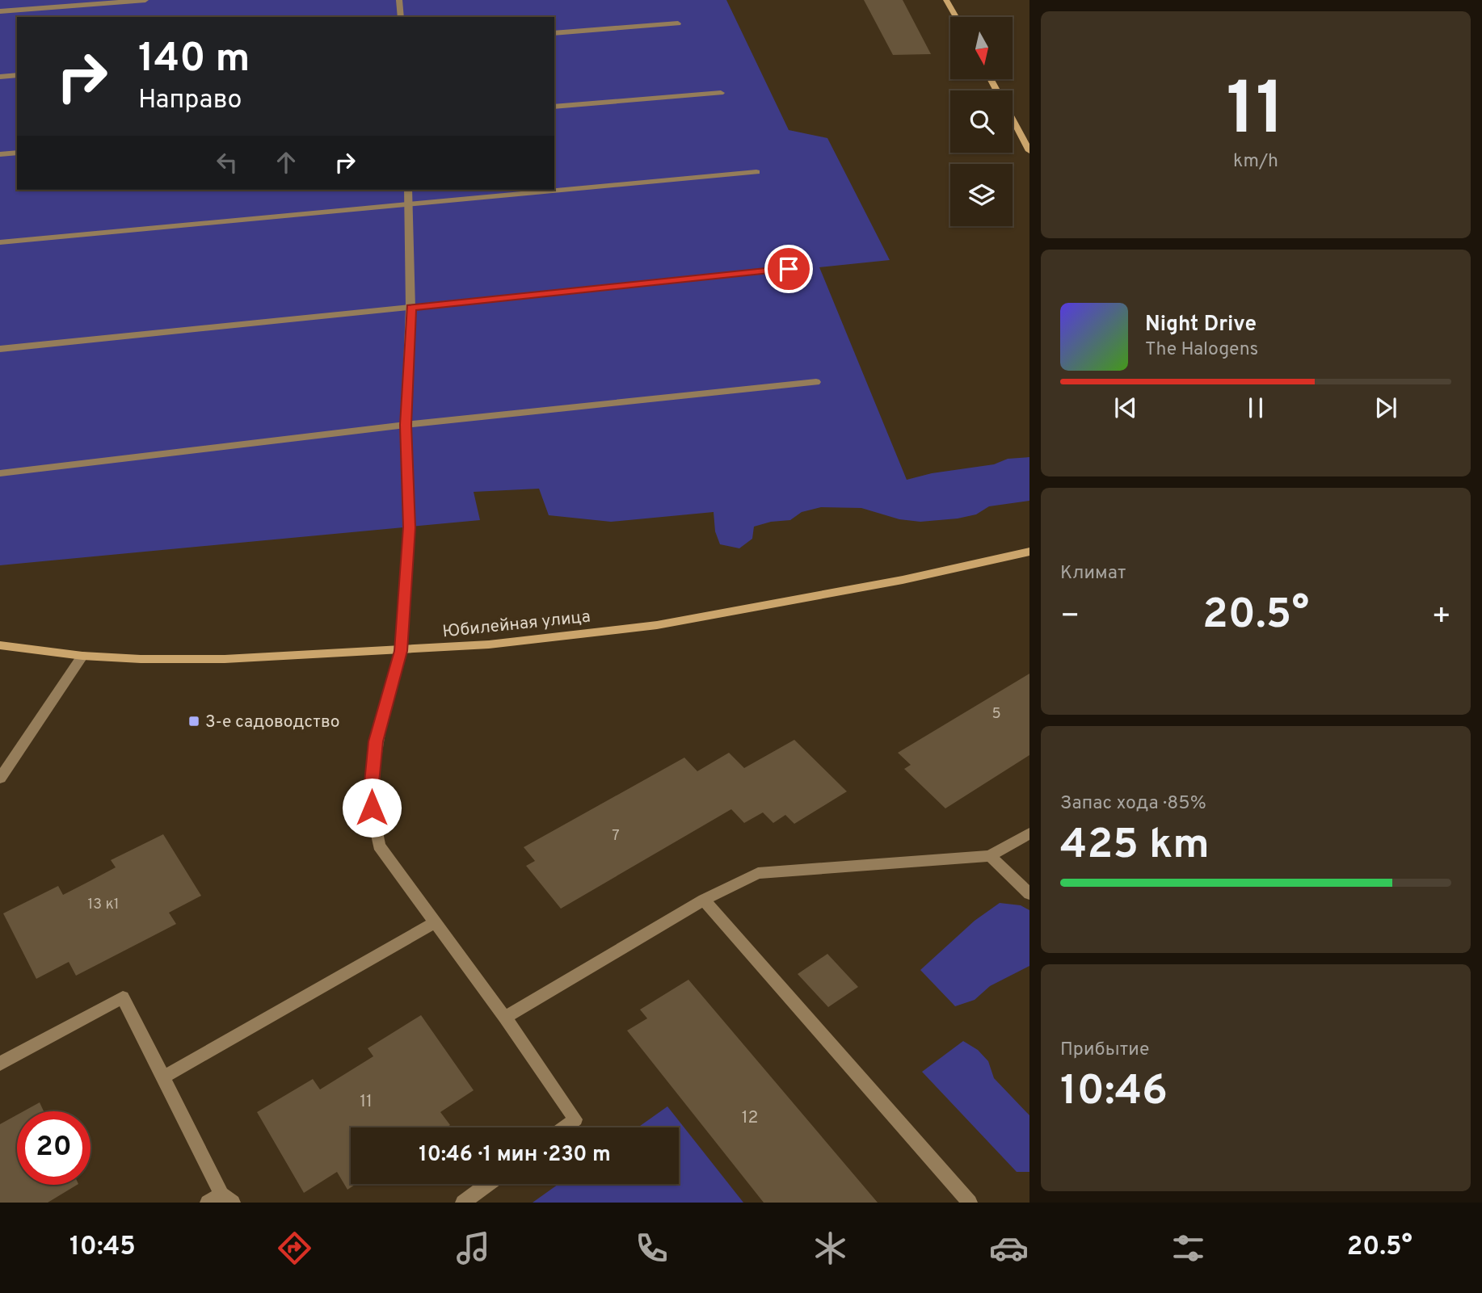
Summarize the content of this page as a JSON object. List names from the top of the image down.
{
  "streets": {
    "street": ["Юбилейная улица"]
  },
  "places": {
    "transit": ["3-е садоводство"]
  },
  "house_numbers": [
    "5",
    "7",
    "13 к1",
    "11",
    "12"
  ],
  "north": "bottom",
  "page": {
    "tile": [
      ["11", "km/h"],
      "Климат",
      ["Запас хода · 85%", "425 km"],
      ["Прибытие", "10:46"]
    ],
    "turn": ["140 m", "Направо"],
    "song": ["Night Drive", "The Halogens"],
    "heat": ["−", "20.5°", "+"],
    "limit": "20",
    "trip": "10:46 · 1 мин · 230 m",
    "tabs": ["10:45", "20.5°"]
  }
}
